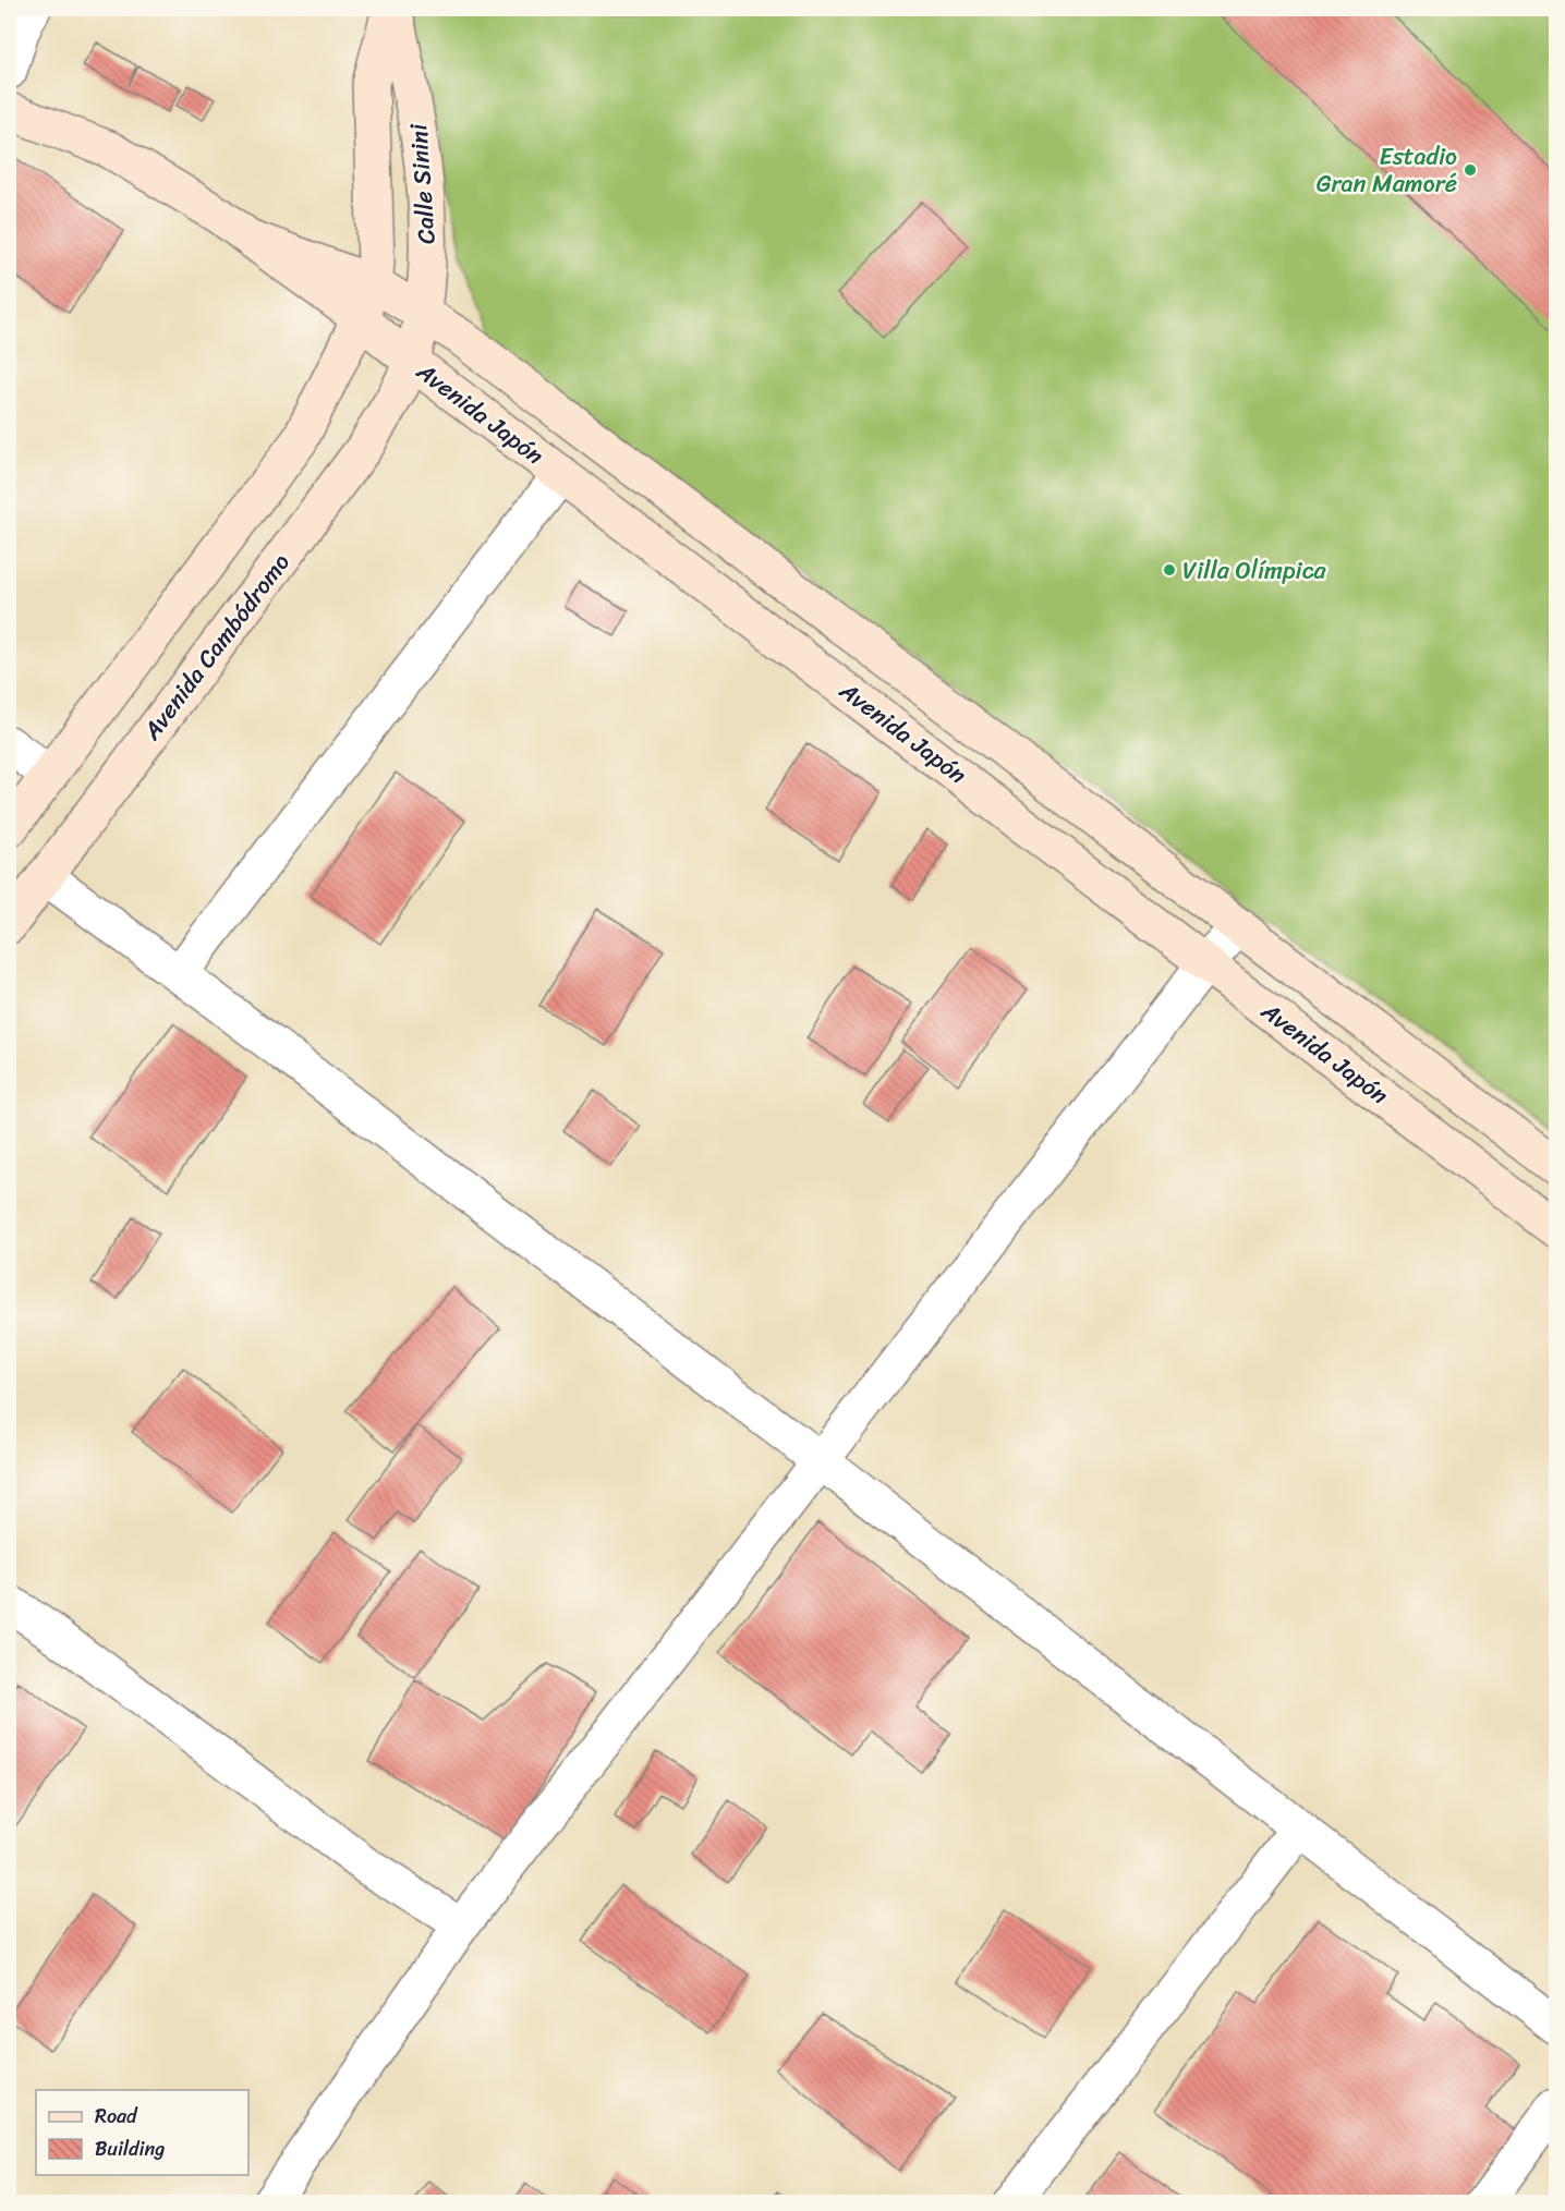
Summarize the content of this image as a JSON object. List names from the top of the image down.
{
  "streets": {
    "street": ["Calle Sinini", "Avenida Japón", "Avenida Cambódromo"]
  },
  "crossings": [
    ["Calle Sinini", "Avenida Japón"],
    ["Calle Sinini", "Avenida Cambódromo"],
    ["Avenida Japón", "Avenida Cambódromo"]
  ],
  "places": ["Estadio Gran Mamoré", "Villa Olímpica"],
  "legend": ["Road", "Building"]
}
